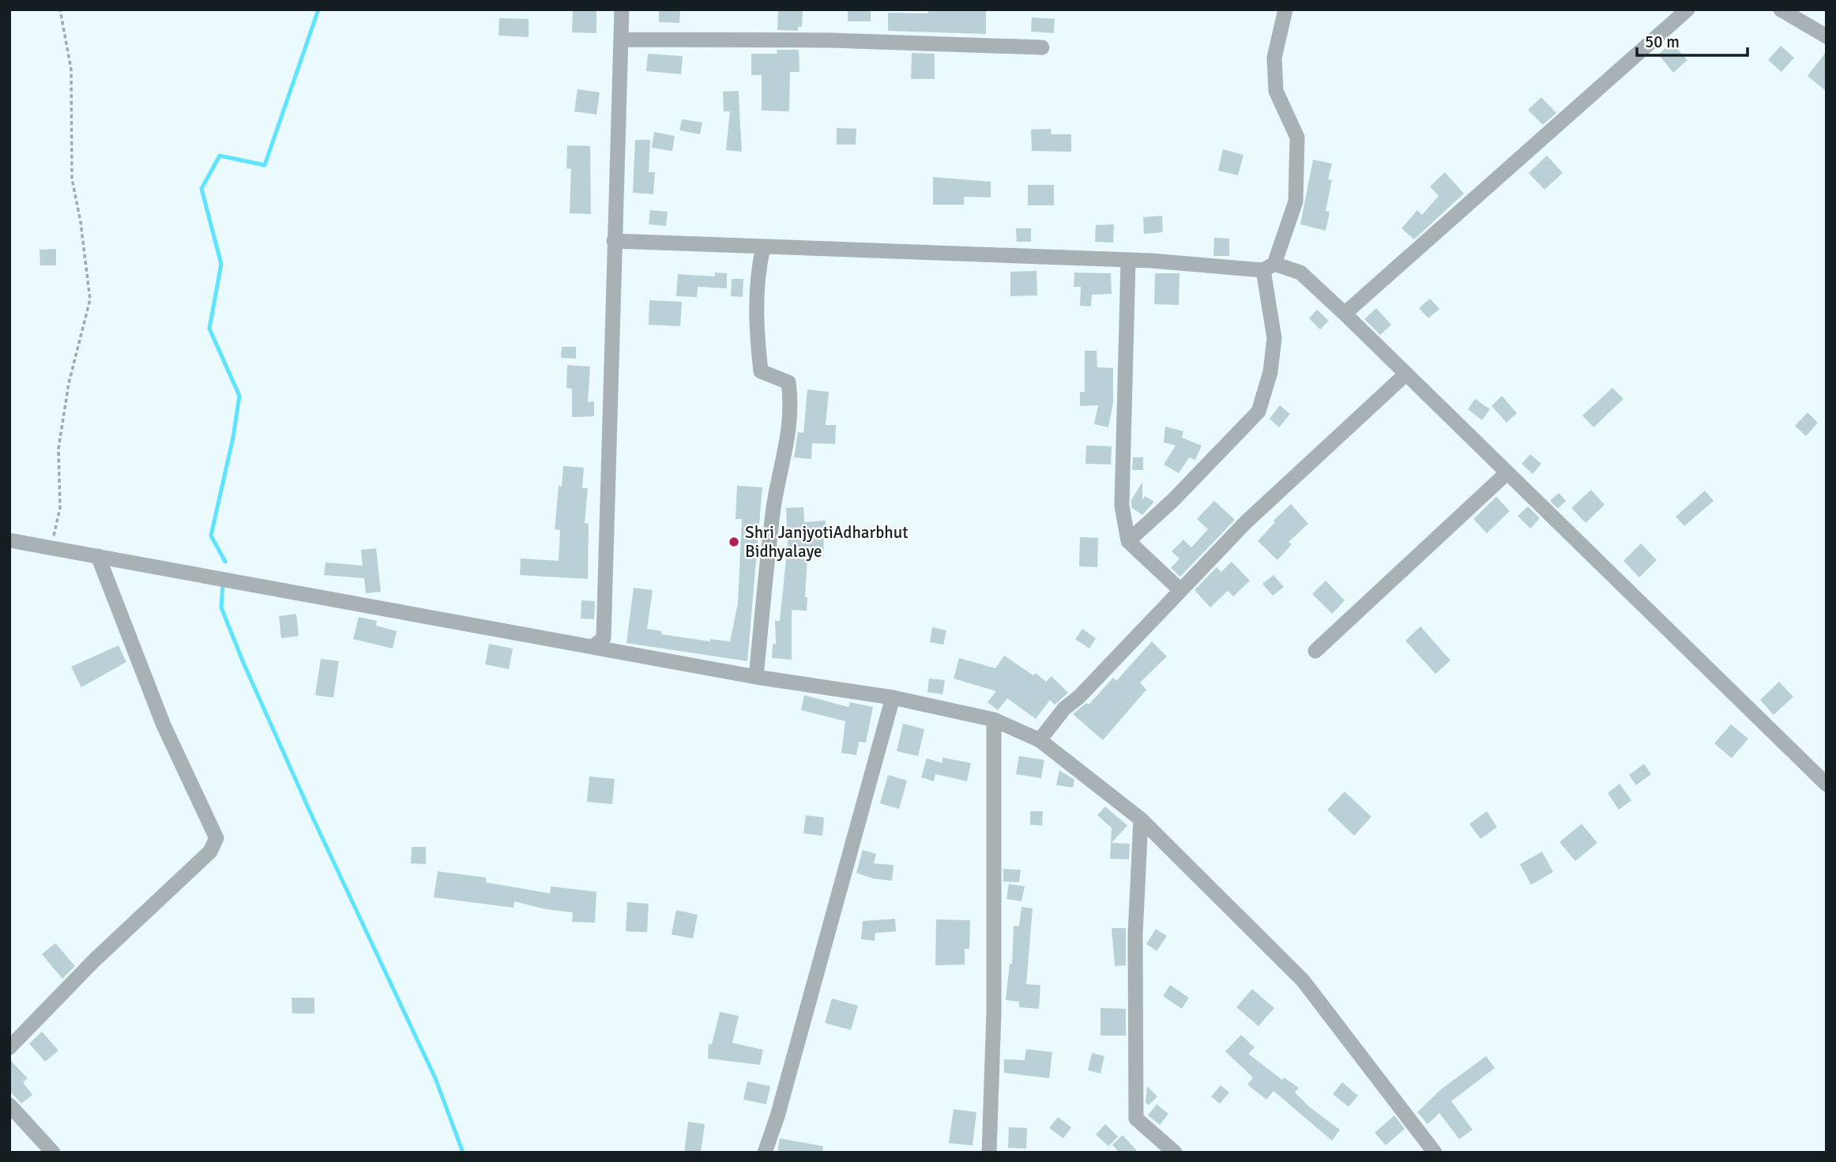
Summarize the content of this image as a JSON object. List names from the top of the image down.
{
  "places": ["Shri JanjyotiAdharbhut Bidhyalaye"],
  "scale_bar": "50 m"
}
